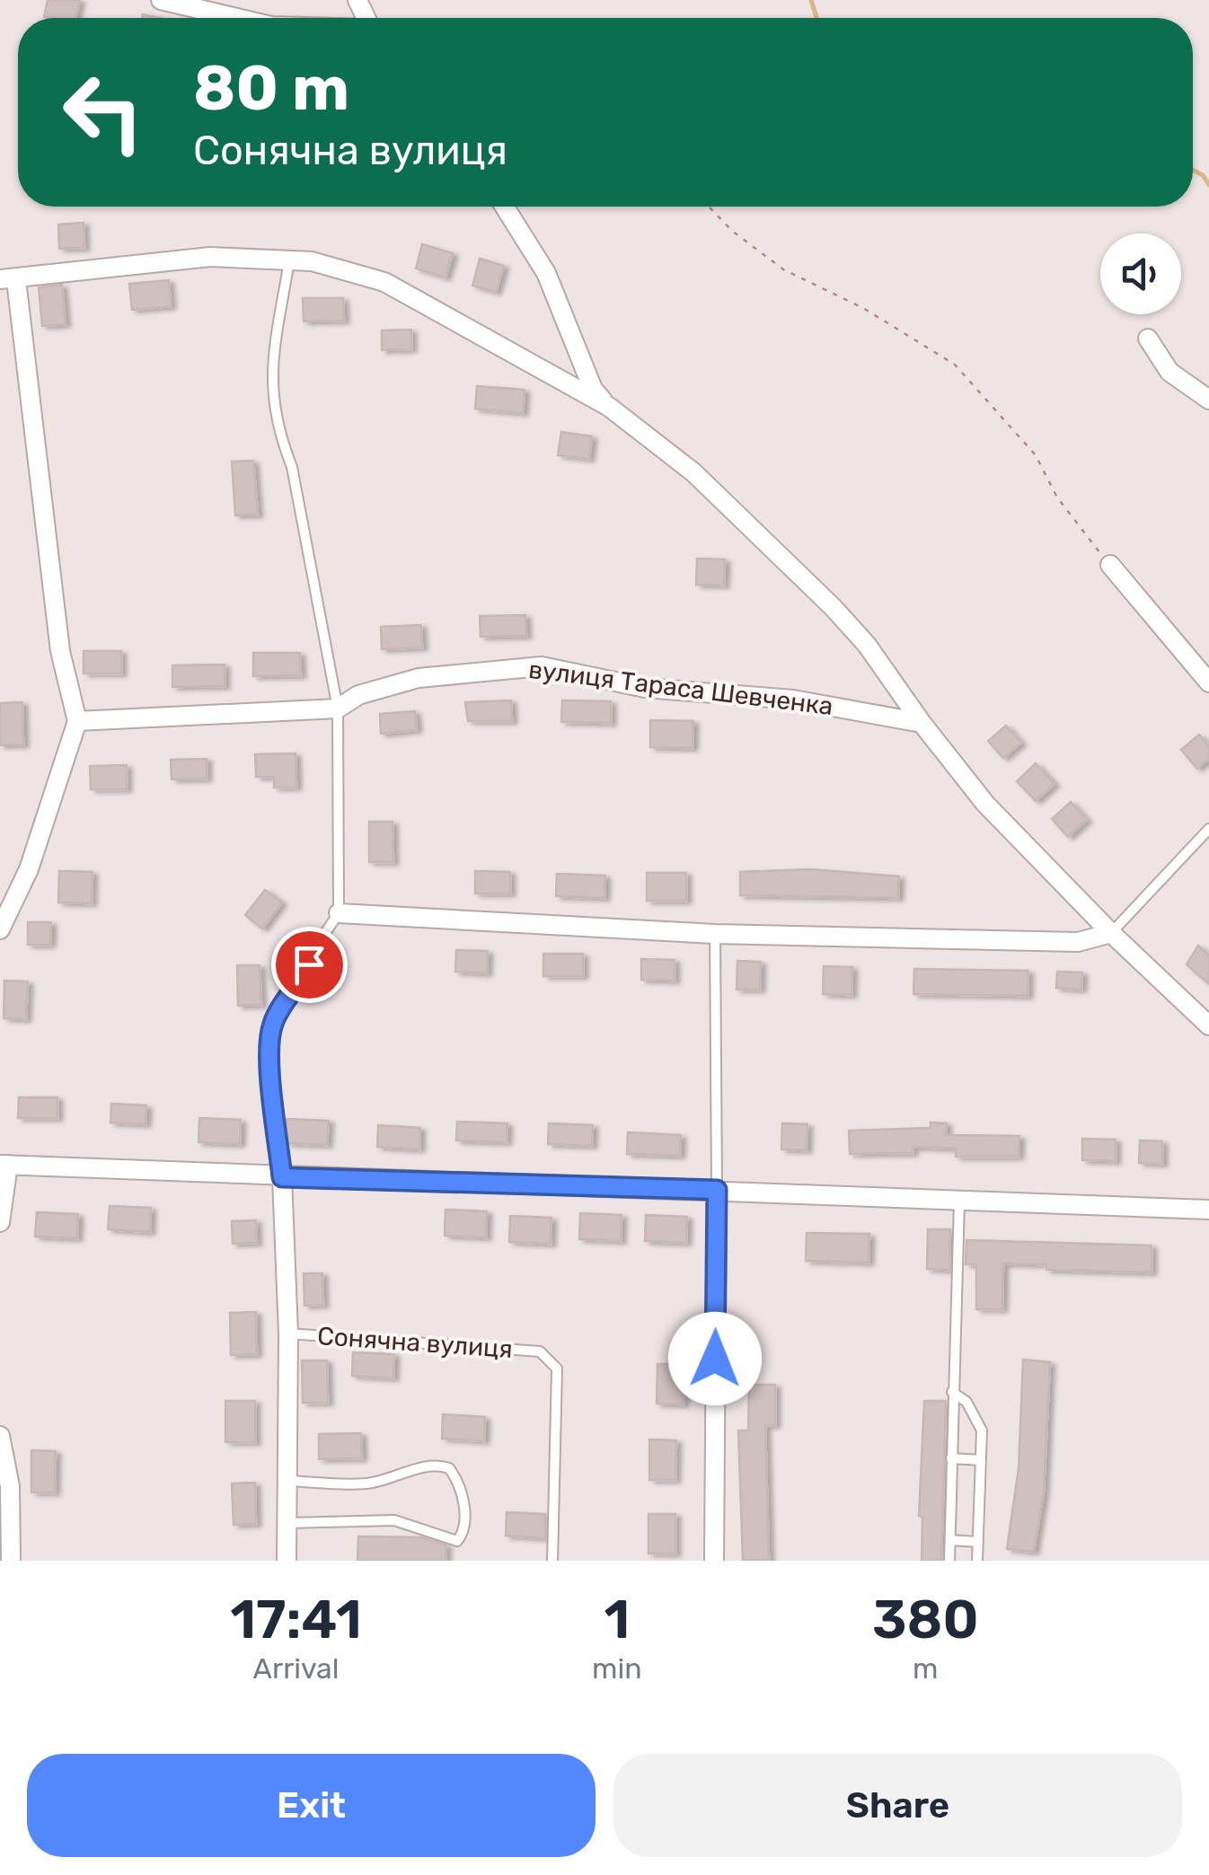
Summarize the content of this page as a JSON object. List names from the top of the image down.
{
  "streets": {
    "street": ["вулиця Тараса Шевченка", "Сонячна вулиця"]
  },
  "page": {
    "turn": ["80 m", "Сонячна вулиця"],
    "eta": [
      "17:41",
      "Arrival",
      "1",
      "min",
      "380",
      "m"
    ],
    "buttons": ["Exit", "Share"]
  }
}
